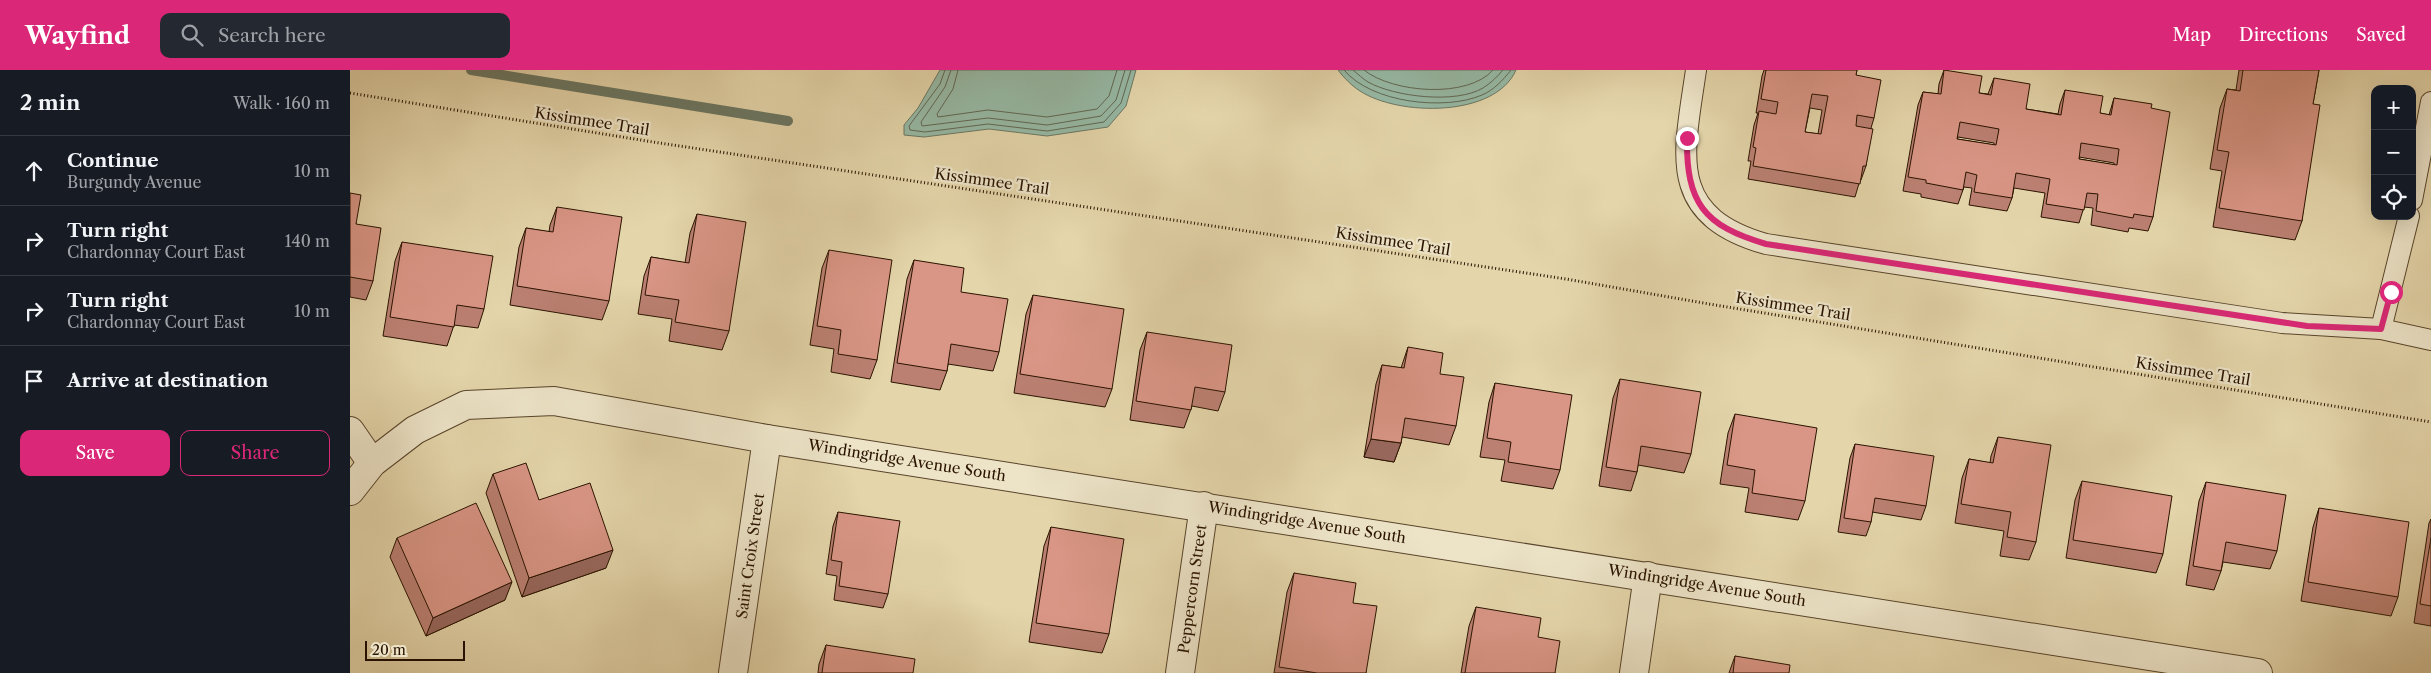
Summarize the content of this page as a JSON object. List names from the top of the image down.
{
  "streets": {
    "street": ["Windingridge Avenue South", "Saint Croix Street", "Peppercorn Street"],
    "path": ["Kissimmee Trail"]
  },
  "crossings": [
    ["Windingridge Avenue South", "Saint Croix Street"],
    ["Windingridge Avenue South", "Peppercorn Street"]
  ],
  "scale_bar": "20 m",
  "page": {
    "header": "Wayfind",
    "search": "Search here",
    "nav": ["Map", "Directions", "Saved"],
    "heading": ["2 min", "Walk · 160 m"],
    "map_buttons": ["+", "−"],
    "list": [
      ["Continue", "Burgundy Avenue", "10 m"],
      ["Turn right", "Chardonnay Court East", "140 m"],
      ["Turn right", "Chardonnay Court East", "10 m"],
      "Arrive at destination"
    ],
    "buttons": ["Save", "Share"],
    "scale": "20 m"
  }
}
